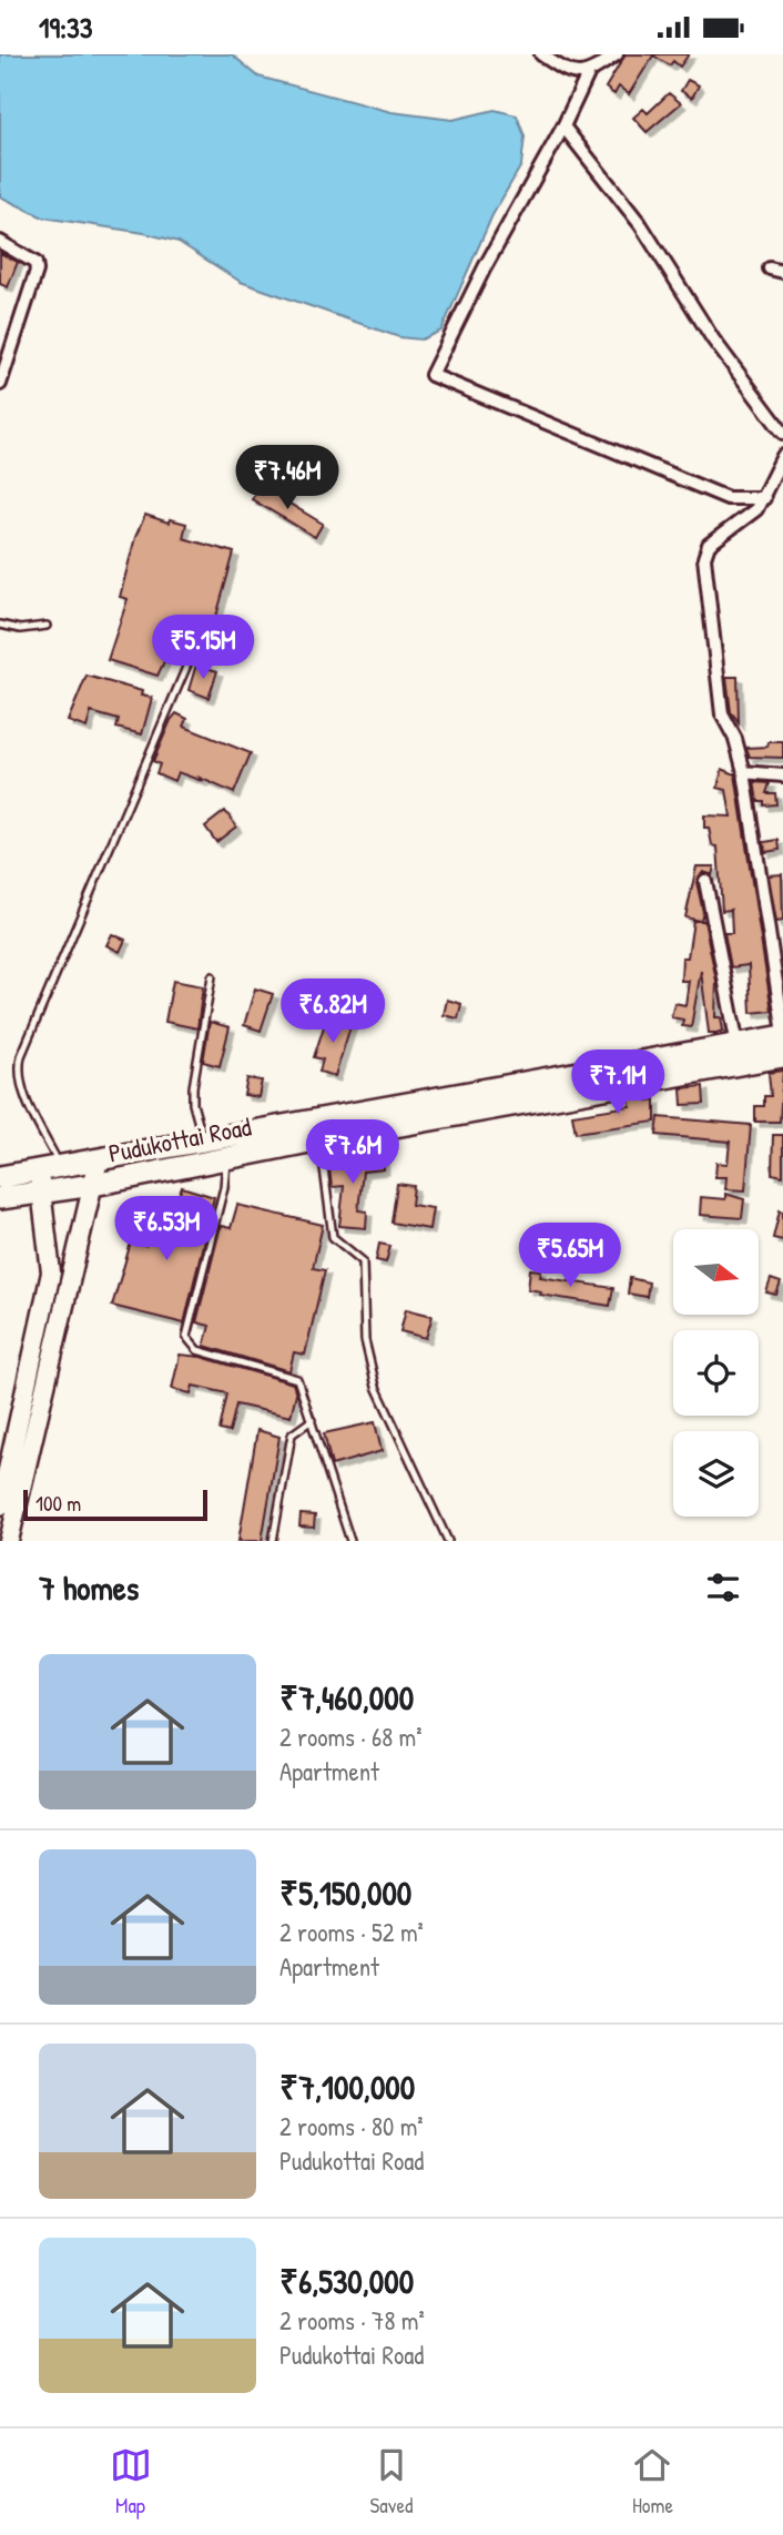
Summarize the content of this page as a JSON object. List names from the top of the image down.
{
  "streets": {
    "highway": ["Pudukottai Road"]
  },
  "scale_bar": "100 m",
  "north": "right",
  "page": {
    "status": "19:33",
    "price": [
      "₹7.46M",
      "₹5.15M",
      "₹6.82M",
      "₹7.1M",
      "₹7.6M",
      "₹6.53M",
      "₹5.65M"
    ],
    "scale": "100 m",
    "heading": "7 homes",
    "list": [
      {
        "name": "₹7,460,000",
        "note": "2 rooms · 68 m² · Apartment"
      },
      {
        "name": "₹5,150,000",
        "note": "2 rooms · 52 m² · Apartment"
      },
      {
        "name": "₹7,100,000",
        "note": "2 rooms · 80 m² · Pudukottai Road"
      },
      {
        "name": "₹6,530,000",
        "note": "2 rooms · 78 m² · Pudukottai Road"
      }
    ],
    "tabs": ["Map", "Saved", "Home"]
  }
}
